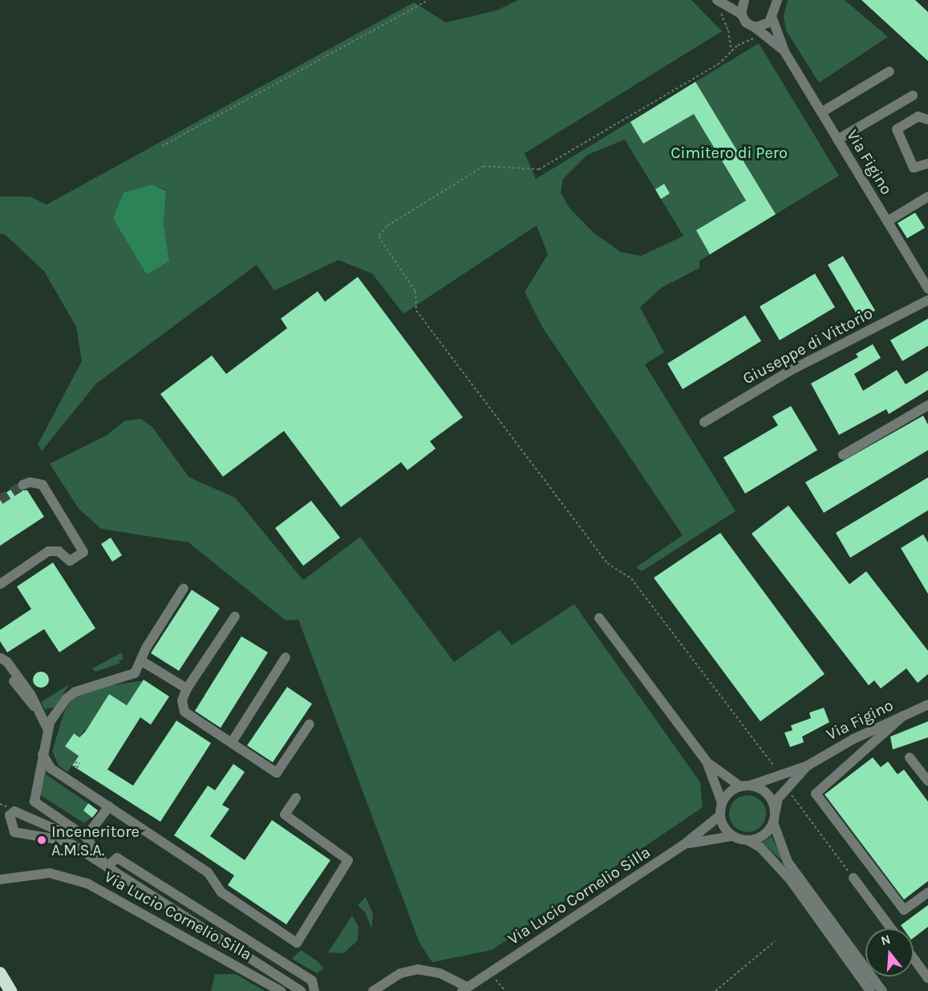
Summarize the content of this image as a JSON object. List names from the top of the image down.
{
  "streets": {
    "street": ["Via Figino", "Giuseppe di Vittorio", "Via Lucio Cornelio Silla"]
  },
  "crossings": [
    ["Via Figino", "Via Lucio Cornelio Silla"]
  ],
  "parks": ["Cimitero di Pero"],
  "places": ["Inceneritore A.M.S.A."],
  "north": "top"
}
